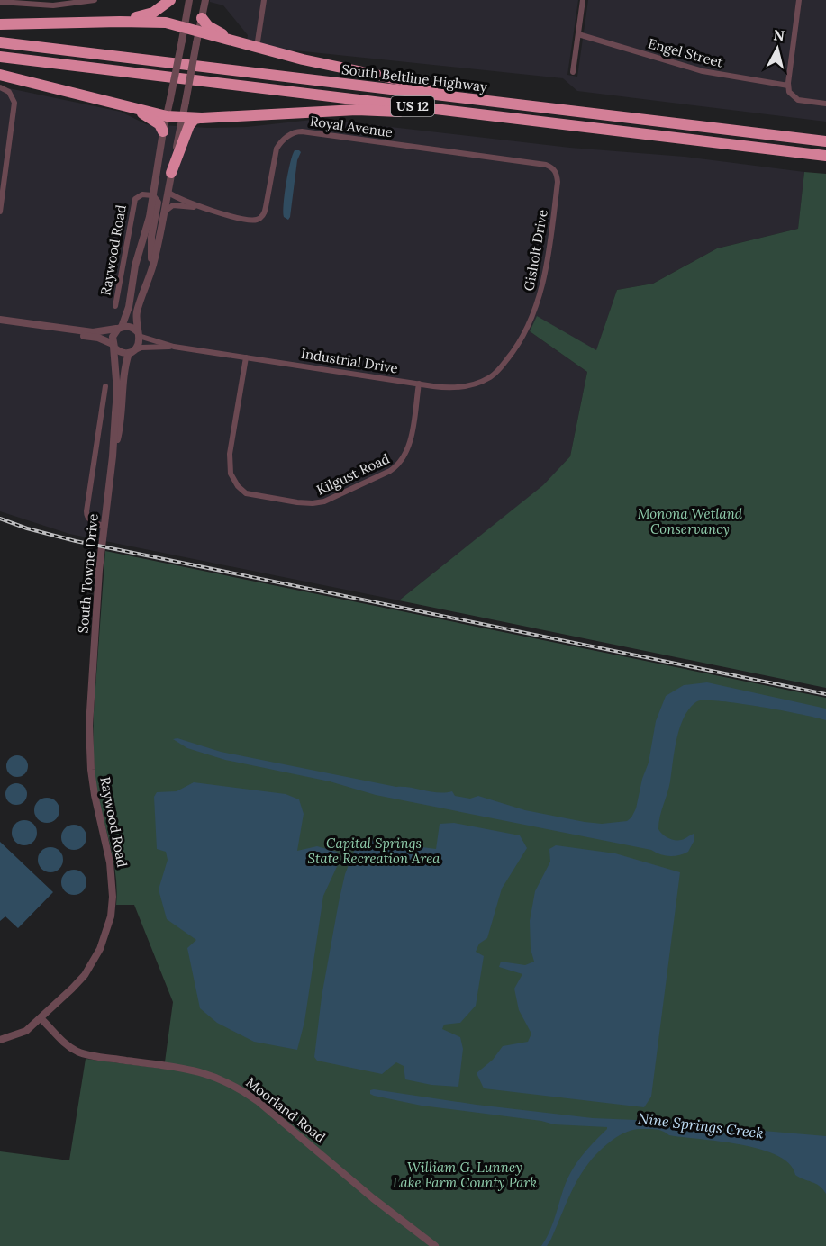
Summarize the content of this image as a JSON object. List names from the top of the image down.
{
  "streets": {
    "highway": ["South Beltline Highway", "US 12"],
    "street": [
      "Engel Street",
      "Royal Avenue",
      "Raywood Road",
      "Gisholt Drive",
      "Industrial Drive",
      "Kilgust Road",
      "South Towne Drive",
      "Moorland Road"
    ]
  },
  "crossings": [
    ["Royal Avenue", "Gisholt Drive"],
    ["Raywood Road", "South Towne Drive"],
    ["Raywood Road", "Moorland Road"],
    ["Gisholt Drive", "Industrial Drive"],
    ["Industrial Drive", "Kilgust Road"],
    ["Industrial Drive", "South Towne Drive"]
  ],
  "water": ["Nine Springs Creek"],
  "parks": ["Monona Wetland Conservancy", "Capital Springs State Recreation Area", "William G. Lunney Lake Farm County Park"],
  "north": "top"
}
